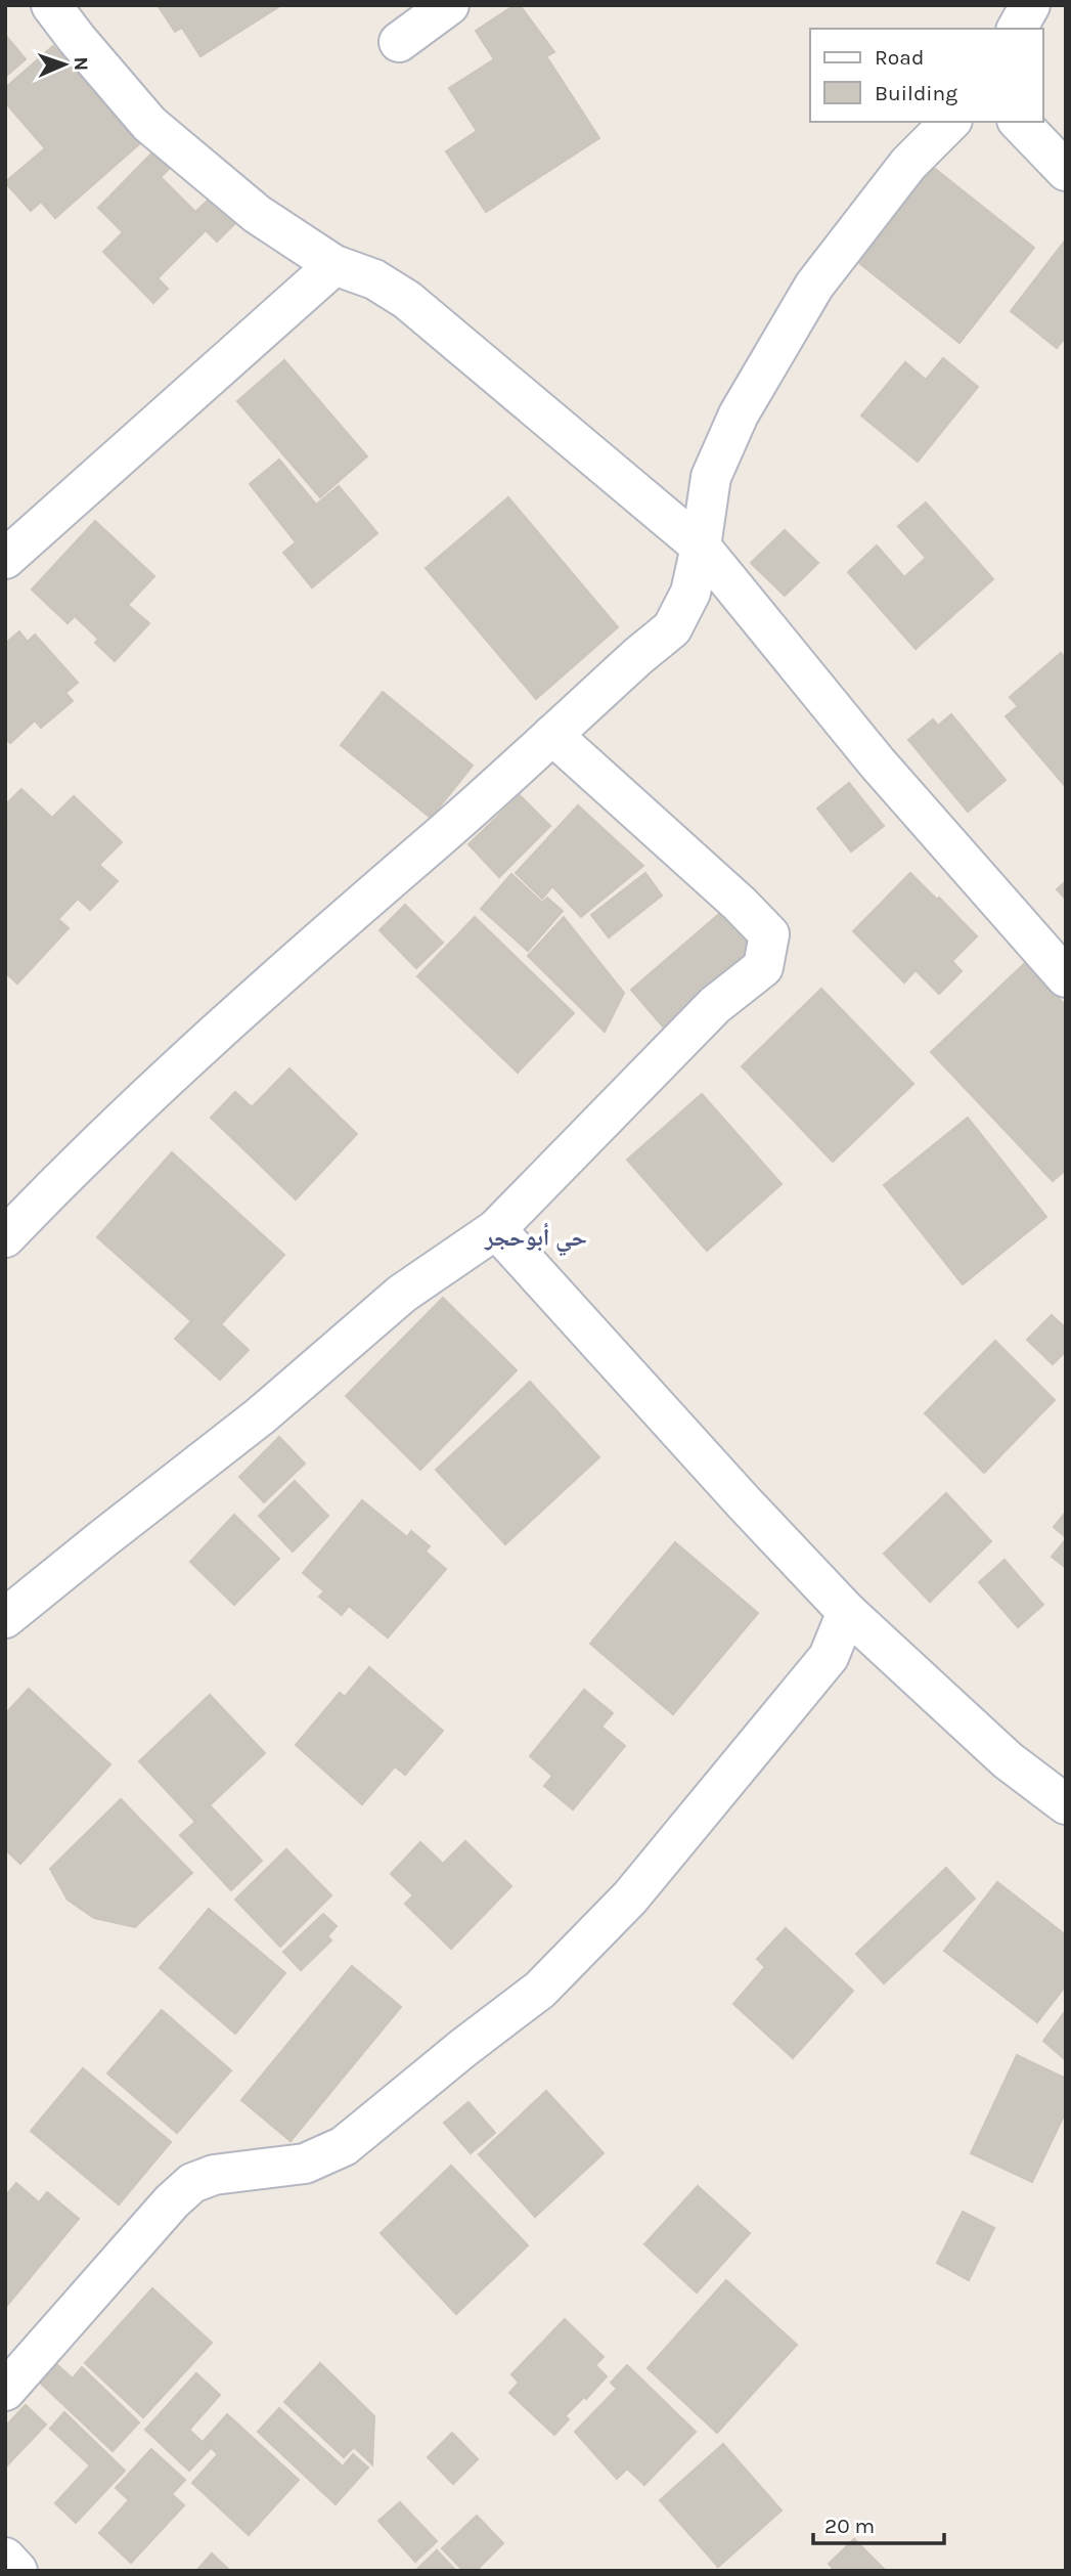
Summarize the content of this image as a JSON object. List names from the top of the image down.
{
  "districts": ["حي أبوحجر"],
  "legend": ["Road", "Building"],
  "scale_bar": "20 m",
  "north": "right"
}
